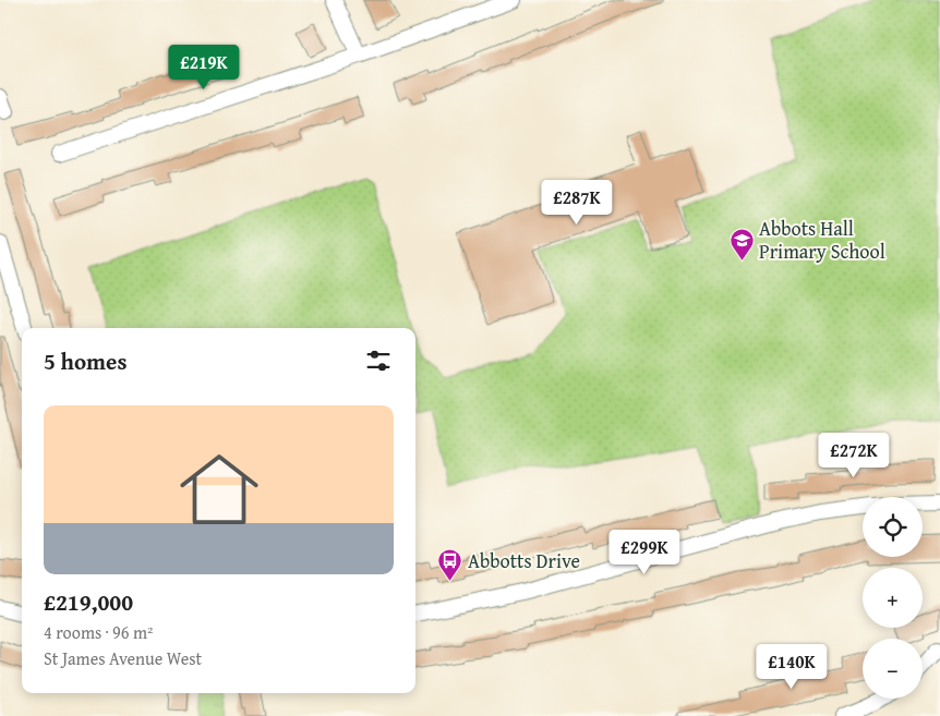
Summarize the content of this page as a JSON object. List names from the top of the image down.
{
  "places": {
    "school or university": ["Abbots Hall Primary School"],
    "bus stop": ["Abbotts Drive"]
  },
  "page": {
    "price": [
      "£219K",
      "£287K",
      "£272K",
      "£299K",
      "£140K"
    ],
    "heading": "5 homes",
    "list": [
      {
        "name": "£219,000",
        "note": "4 rooms · 96 m² · St James Avenue West"
      }
    ],
    "map_buttons": ["+", "−"]
  }
}
